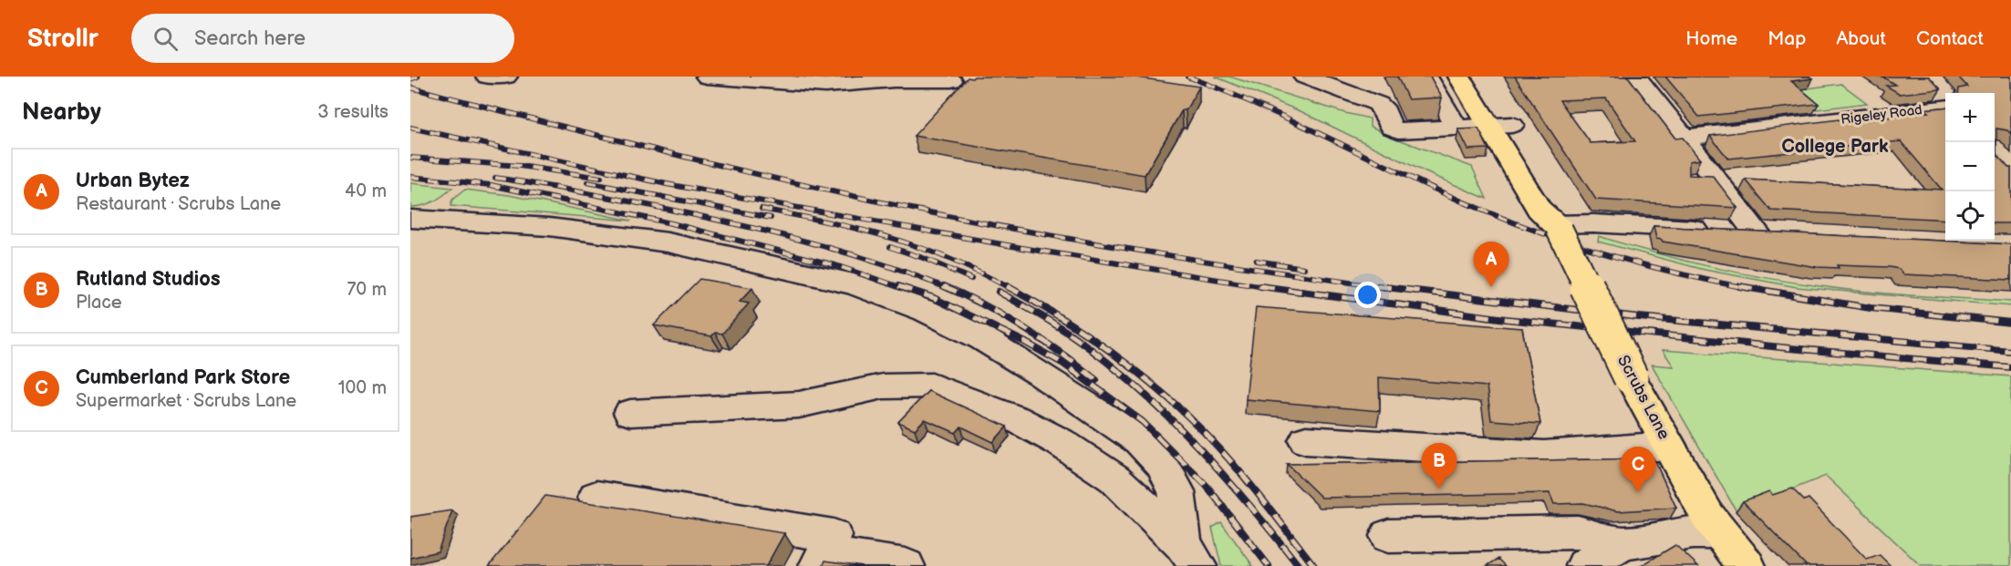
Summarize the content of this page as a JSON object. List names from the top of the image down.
{
  "streets": {
    "main road": ["Scrubs Lane"],
    "street": ["Rigeley Road"]
  },
  "districts": ["College Park"],
  "page": {
    "header": "Strollr",
    "search": "Search here",
    "nav": [
      "Home",
      "Map",
      "About",
      "Contact"
    ],
    "heading": ["Nearby", "3 results"],
    "map_buttons": ["+", "−"],
    "list": [
      {
        "mark": "A",
        "name": "Urban Bytez",
        "note": "Restaurant · Scrubs Lane",
        "value": "40 m"
      },
      {
        "mark": "B",
        "name": "Rutland Studios",
        "note": "Place",
        "value": "70 m"
      },
      {
        "mark": "C",
        "name": "Cumberland Park Store",
        "note": "Supermarket · Scrubs Lane",
        "value": "100 m"
      }
    ],
    "pins": ["A", "B", "C"]
  }
}
